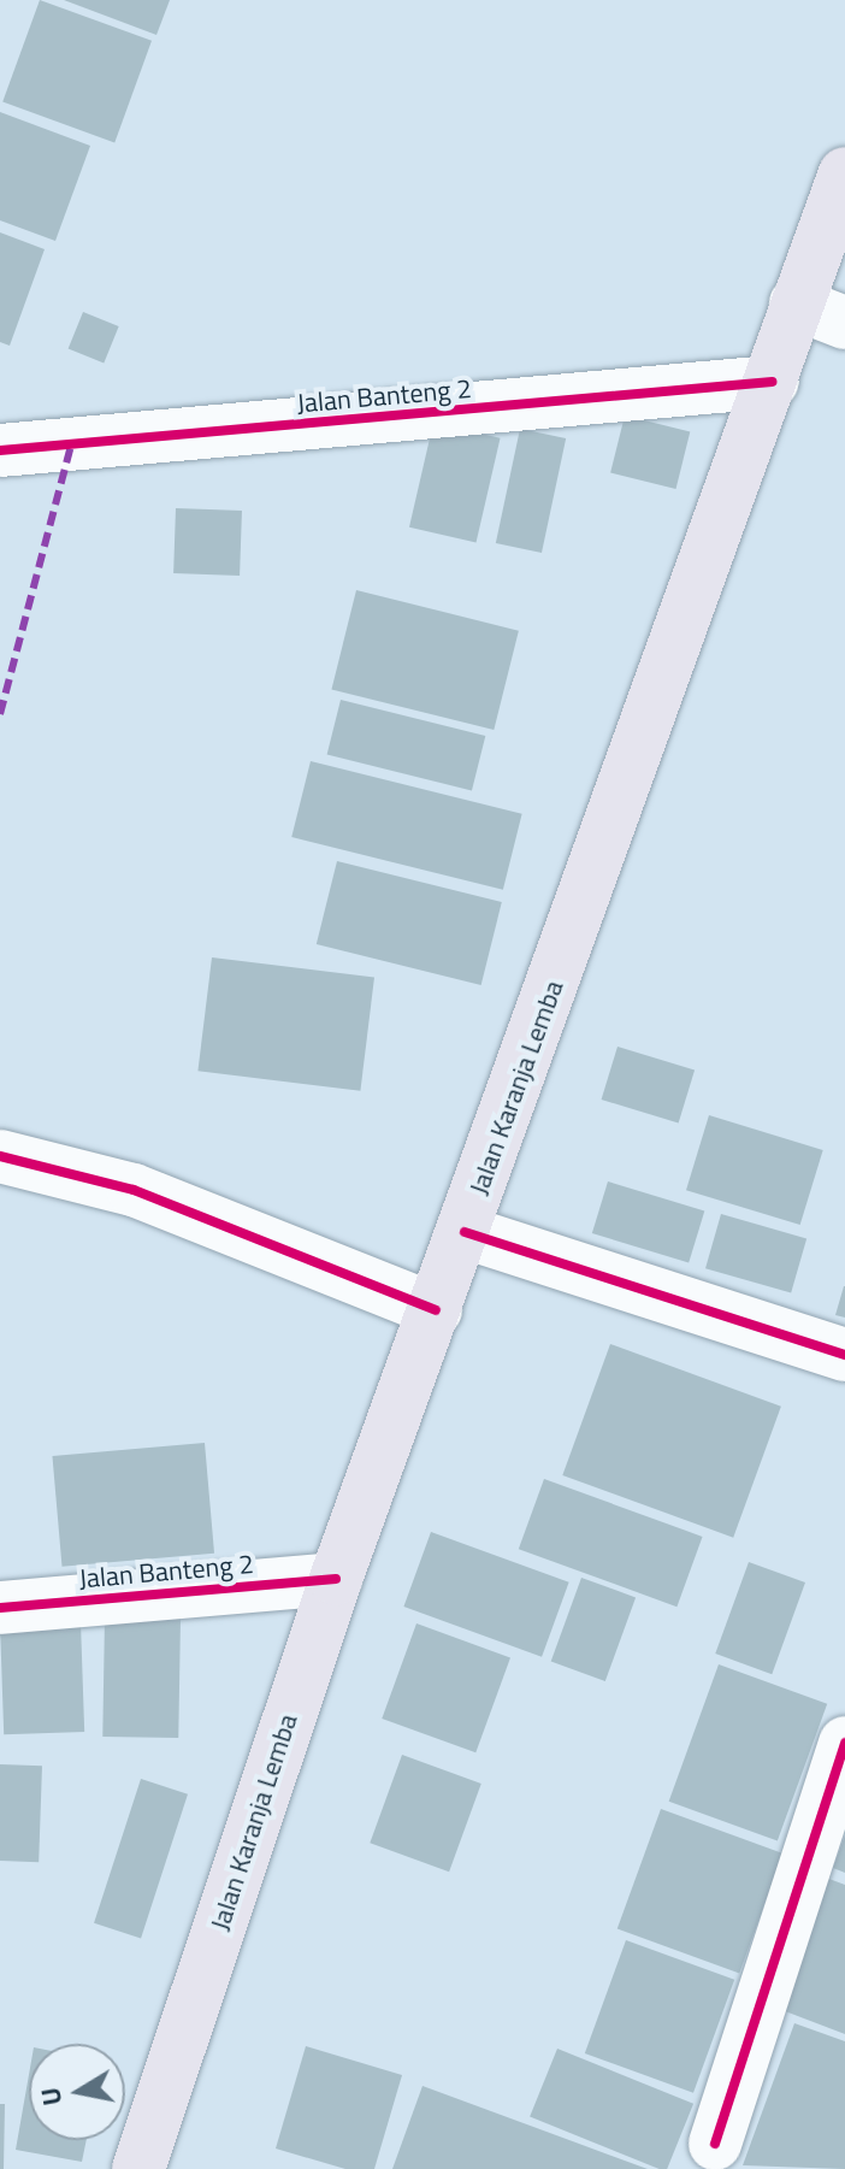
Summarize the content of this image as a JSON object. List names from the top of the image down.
{
  "streets": {
    "main road": ["Jalan Karanja Lemba"],
    "street": ["Jalan Banteng 2"]
  },
  "crossings": [
    ["Jalan Banteng 2", "Jalan Karanja Lemba"]
  ],
  "north": "left"
}
